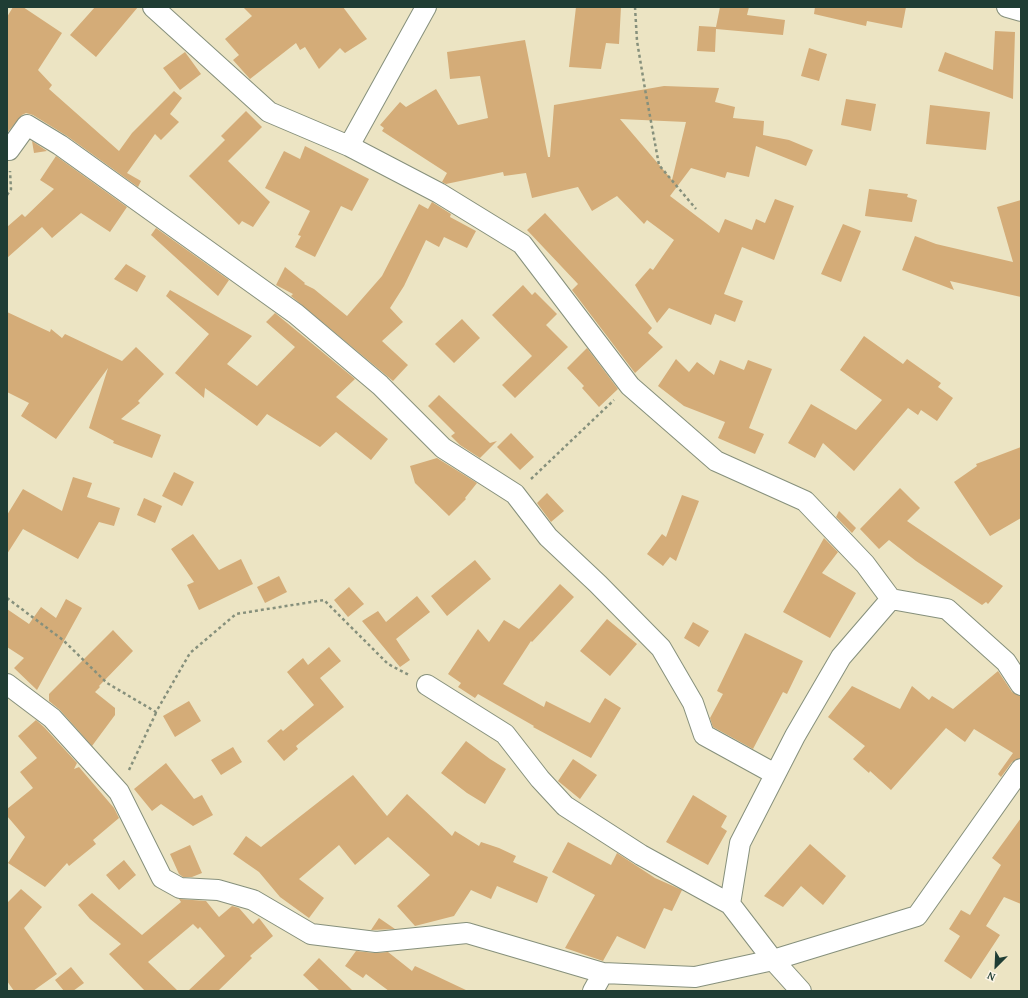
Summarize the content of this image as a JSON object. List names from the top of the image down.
{
  "north": "bottom left"
}
